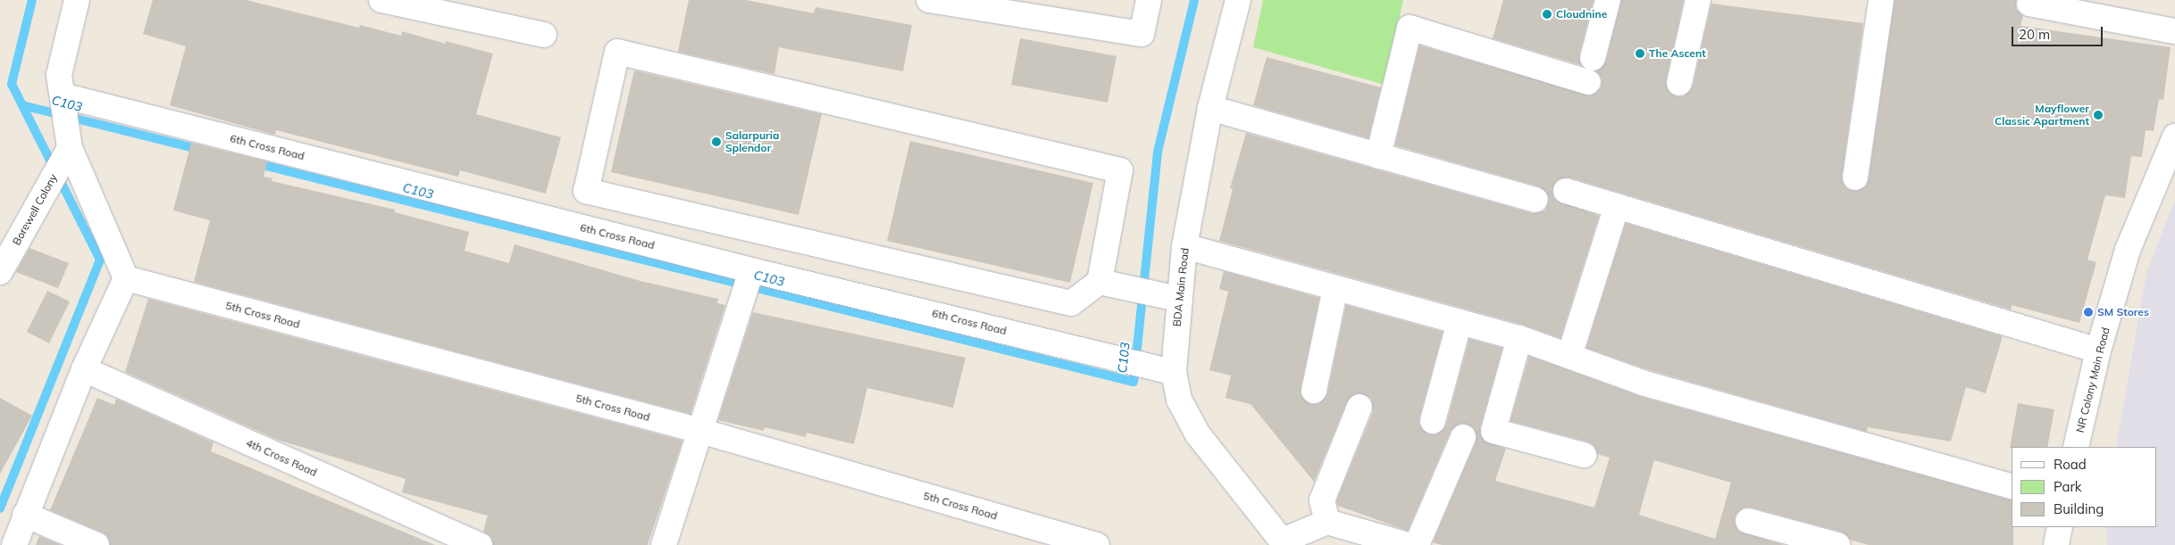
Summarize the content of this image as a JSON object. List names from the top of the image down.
{
  "streets": {
    "street": [
      "6th Cross Road",
      "Borewell Colony",
      "BDA Main Road",
      "5th Cross Road",
      "NR Colony Main Road",
      "4th Cross Road"
    ]
  },
  "crossings": [
    ["6th Cross Road", "BDA Main Road"]
  ],
  "water": ["C103"],
  "places": [
    "Cloudnine",
    "The Ascent",
    "Mayflower Classic Apartment",
    "Salarpuria Splendor",
    "SM Stores"
  ],
  "legend": ["Road", "Park", "Building"],
  "scale_bar": "20 m"
}
